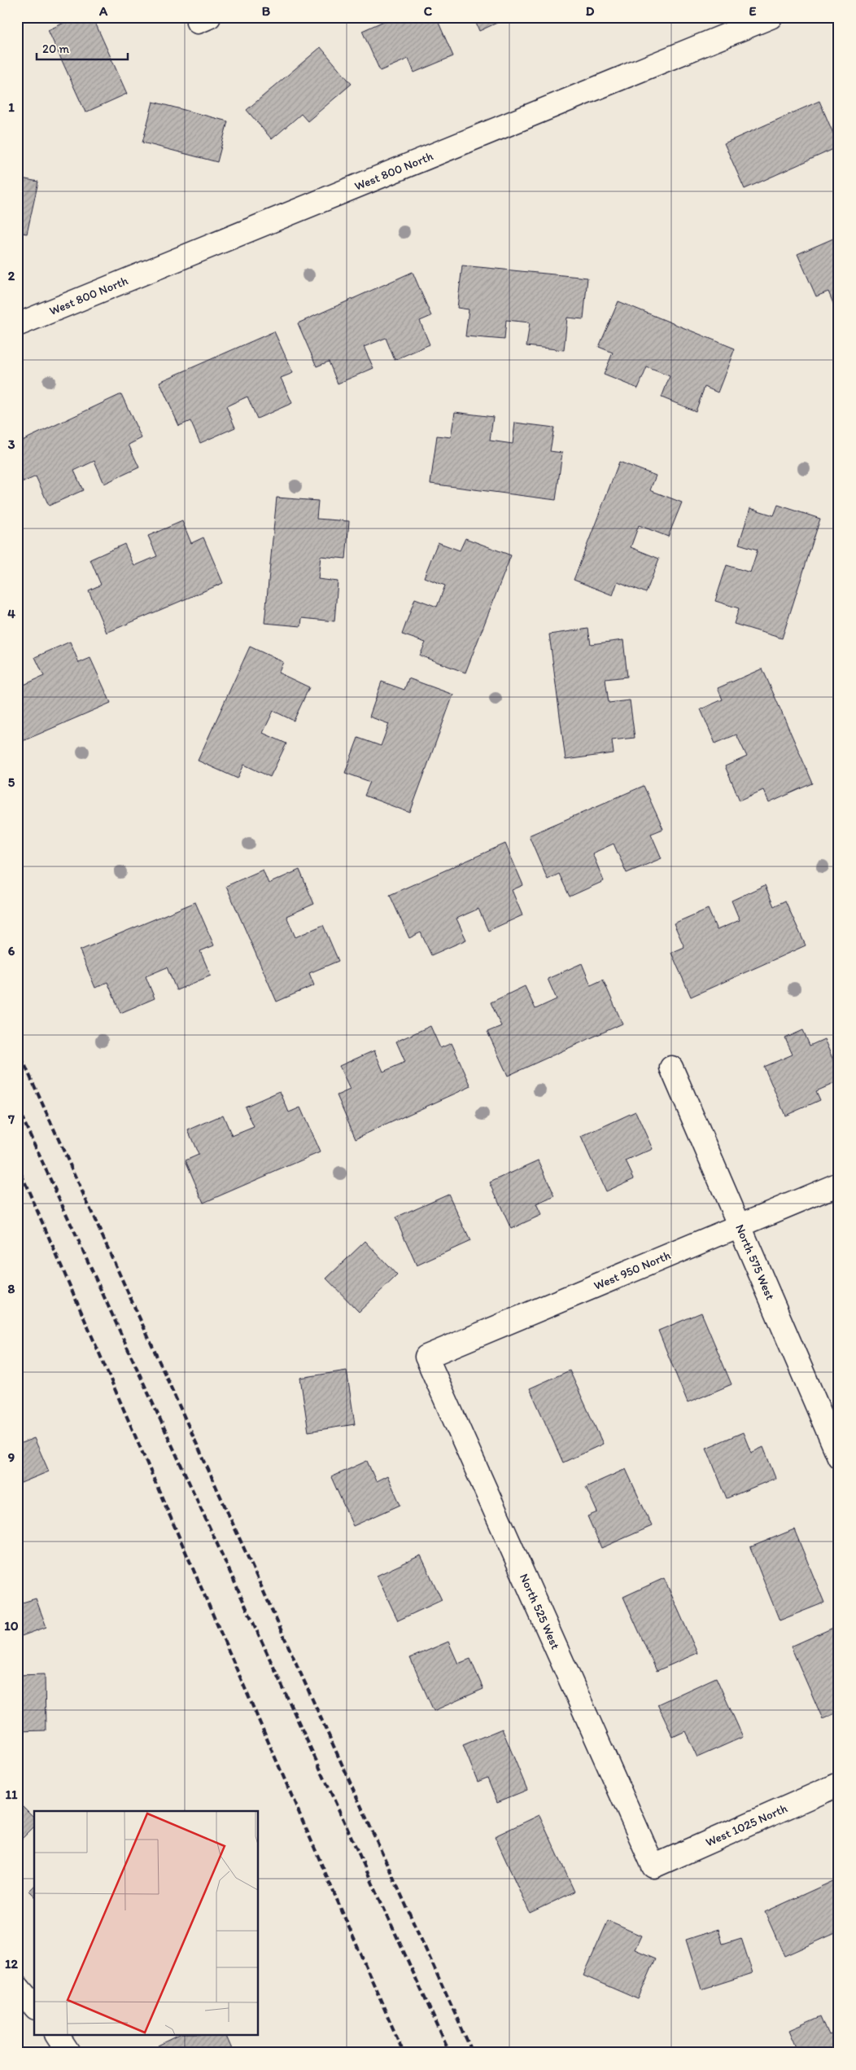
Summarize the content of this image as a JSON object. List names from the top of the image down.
{
  "streets": {
    "street": [
      "West 800 North",
      "North 575 West",
      "West 950 North",
      "North 525 West",
      "West 1025 North"
    ]
  },
  "crossings": [
    ["North 575 West", "West 950 North"],
    ["West 950 North", "North 525 West"],
    ["North 525 West", "West 1025 North"]
  ],
  "scale_bar": "20 m",
  "grid": {
    "columns": [
      "A",
      "B",
      "C",
      "D",
      "E"
    ],
    "rows": [
      "1",
      "2",
      "3",
      "4",
      "5",
      "6",
      "7",
      "8",
      "9",
      "10",
      "11",
      "12"
    ]
  }
}
